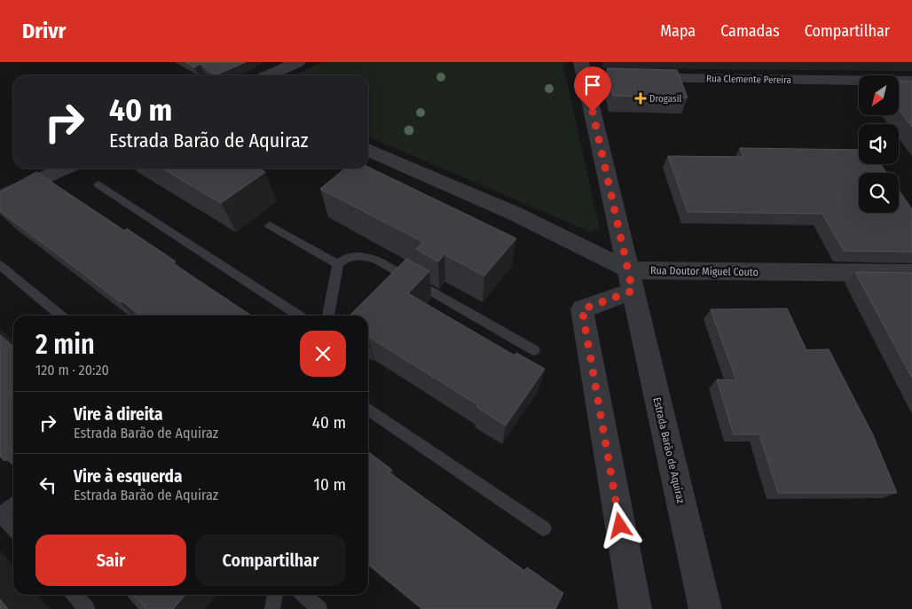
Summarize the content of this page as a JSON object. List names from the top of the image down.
{
  "streets": {
    "street": ["Rua Clemente Pereira", "Rua Doutor Miguel Couto", "Estrada Barão de Aquiraz"]
  },
  "crossings": [
    ["Rua Clemente Pereira", "Estrada Barão de Aquiraz"],
    ["Rua Doutor Miguel Couto", "Estrada Barão de Aquiraz"]
  ],
  "places": {
    "health": ["Drogasil"]
  },
  "north": "bottom left",
  "page": {
    "header": "Drivr",
    "nav": ["Mapa", "Camadas", "Compartilhar"],
    "turn": ["40 m", "Estrada Barão de Aquiraz"],
    "heading": ["2 min", "120 m · 20:20"],
    "list": [
      {
        "name": "Vire à direita",
        "note": "Estrada Barão de Aquiraz",
        "value": "40 m"
      },
      {
        "name": "Vire à esquerda",
        "note": "Estrada Barão de Aquiraz",
        "value": "10 m"
      }
    ],
    "buttons": ["Sair", "Compartilhar"]
  }
}
